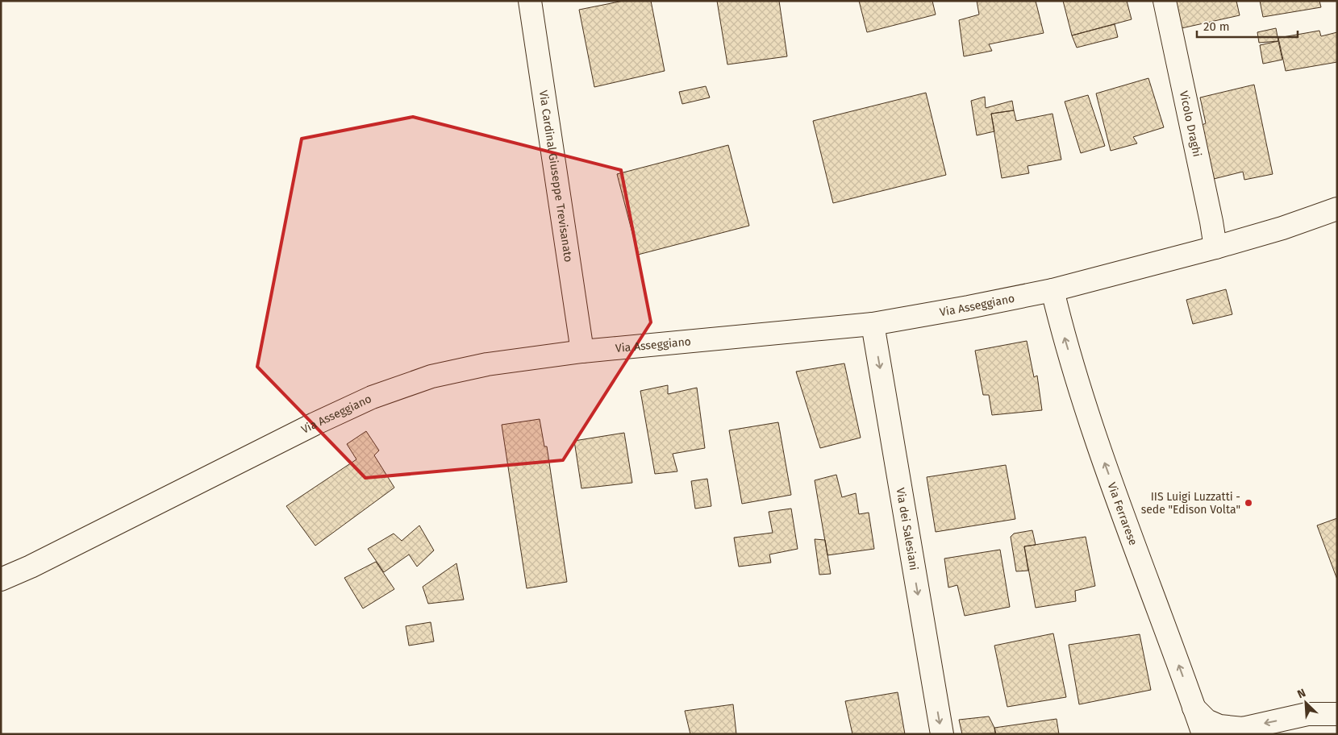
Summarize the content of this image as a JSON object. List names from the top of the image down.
{
  "streets": {
    "street": [
      "Vicolo Draghi",
      "Via Cardinal Giuseppe Trevisanato",
      "Via Asseggiano",
      "Via Ferrarese",
      "Via dei Salesiani"
    ]
  },
  "crossings": [
    ["Vicolo Draghi", "Via Asseggiano"],
    ["Via Cardinal Giuseppe Trevisanato", "Via Asseggiano"],
    ["Via Asseggiano", "Via Ferrarese"],
    ["Via Asseggiano", "Via dei Salesiani"]
  ],
  "one_way": ["Via Ferrarese", "Via dei Salesiani"],
  "places": ["IIS Luigi Luzzatti - sede \"Edison Volta\""],
  "scale_bar": "20 m",
  "north": "top left"
}
